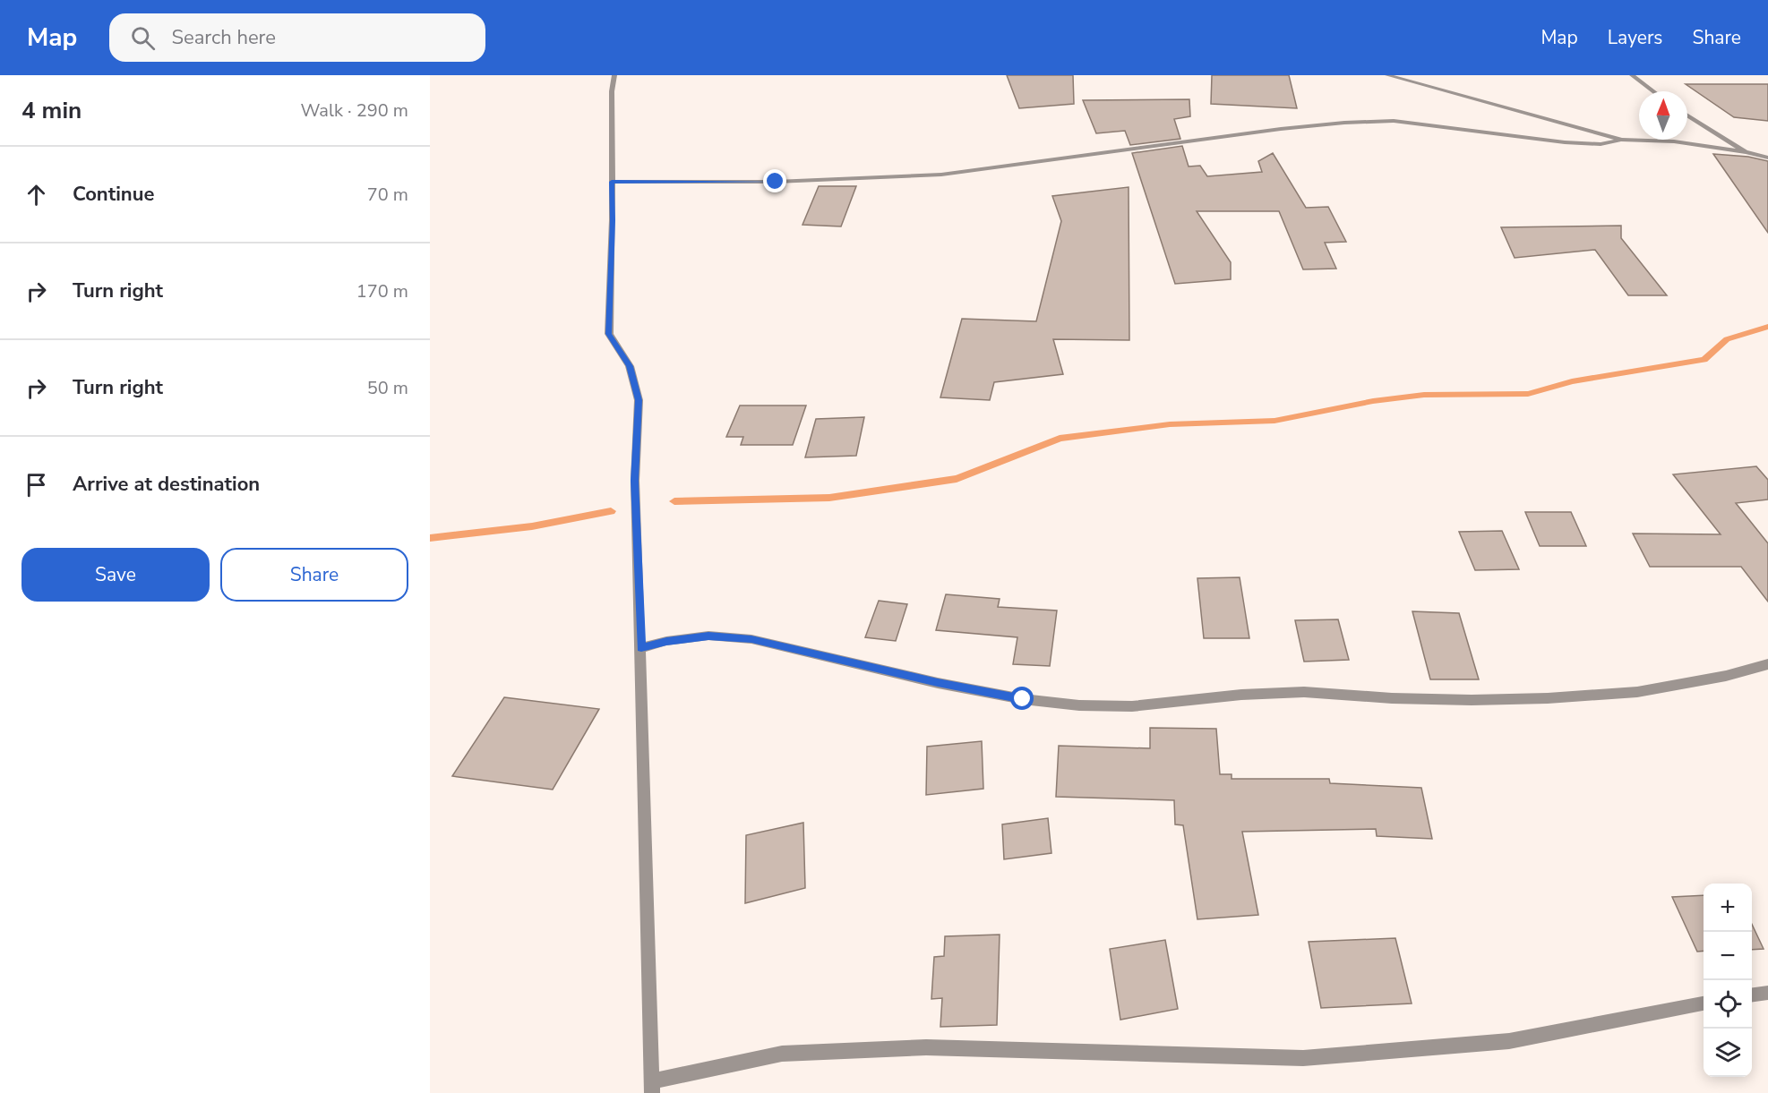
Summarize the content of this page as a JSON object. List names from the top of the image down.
{
  "north": "top",
  "page": {
    "header": "Map",
    "search": "Search here",
    "nav": ["Map", "Layers", "Share"],
    "heading": ["4 min", "Walk · 290 m"],
    "list": [
      ["Continue", "70 m"],
      ["Turn right", "170 m"],
      ["Turn right", "50 m"],
      "Arrive at destination"
    ],
    "buttons": ["Save", "Share"],
    "map_buttons": ["+", "−"]
  }
}
